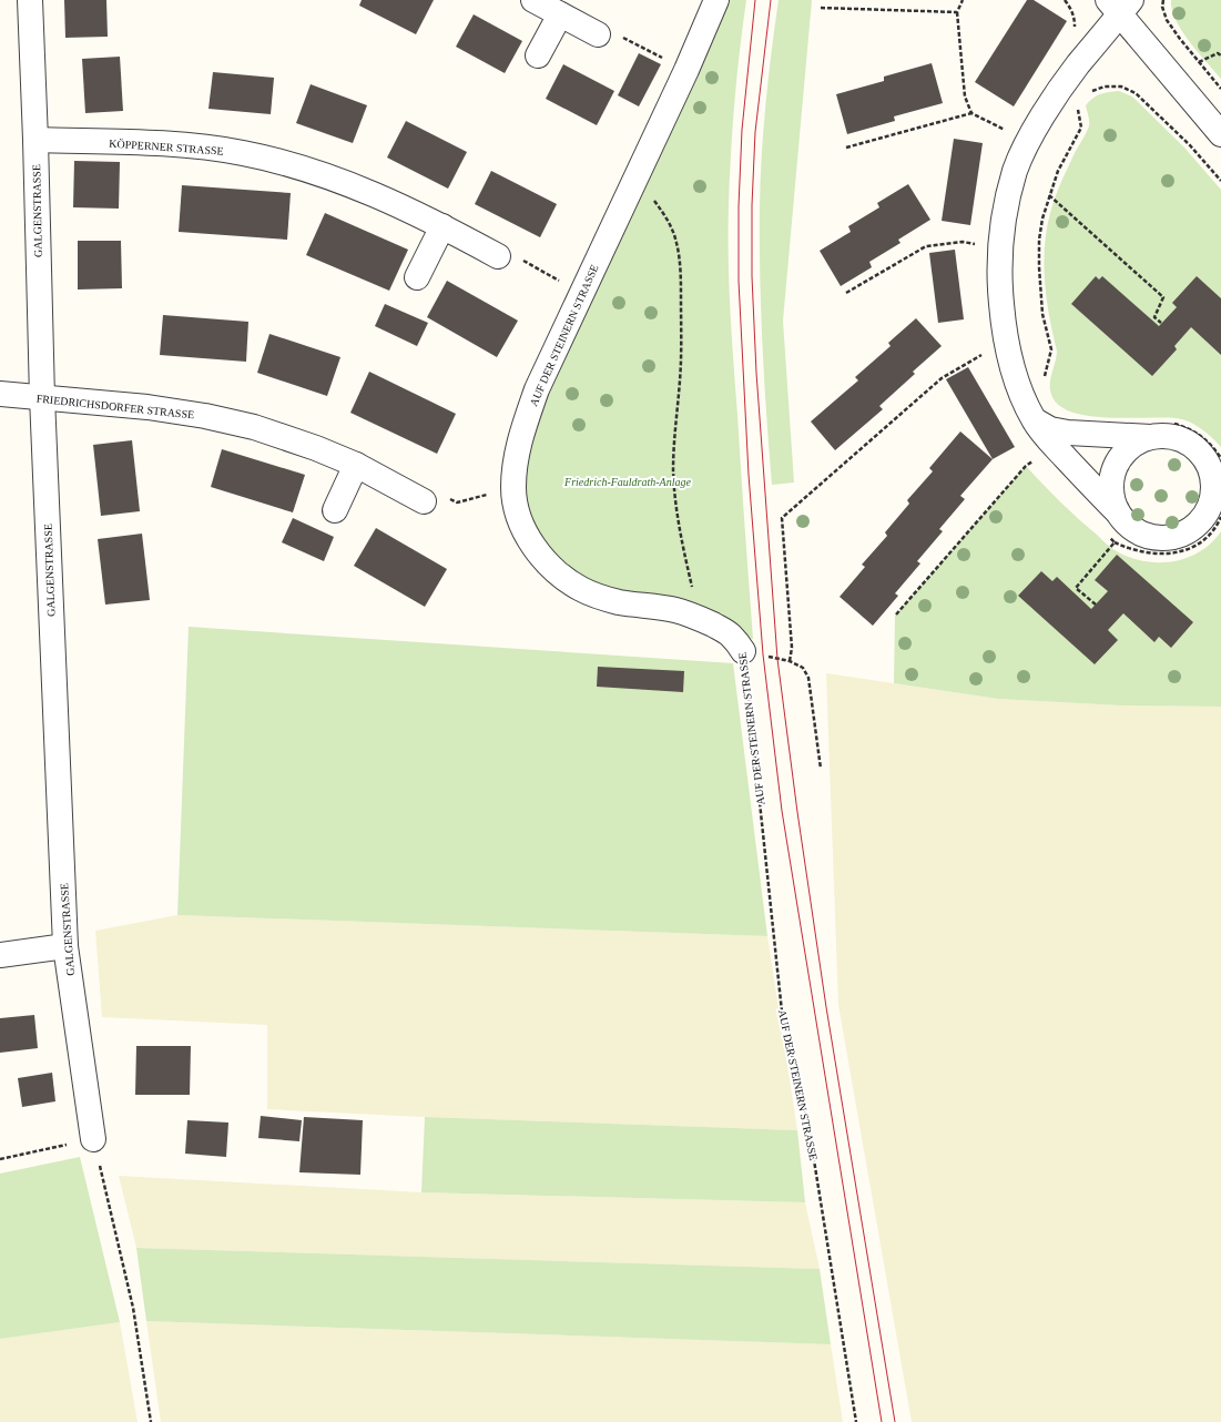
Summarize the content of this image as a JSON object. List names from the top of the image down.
{
  "streets": {
    "street": [
      "KÖPPERNER STRASSE",
      "GALGENSTRASSE",
      "AUF DER STEINERN STRASSE",
      "FRIEDRICHSDORFER STRASSE"
    ]
  },
  "crossings": [
    ["KÖPPERNER STRASSE", "GALGENSTRASSE"],
    ["GALGENSTRASSE", "FRIEDRICHSDORFER STRASSE"]
  ],
  "parks": ["Friedrich-Fauldrath-Anlage"]
}
